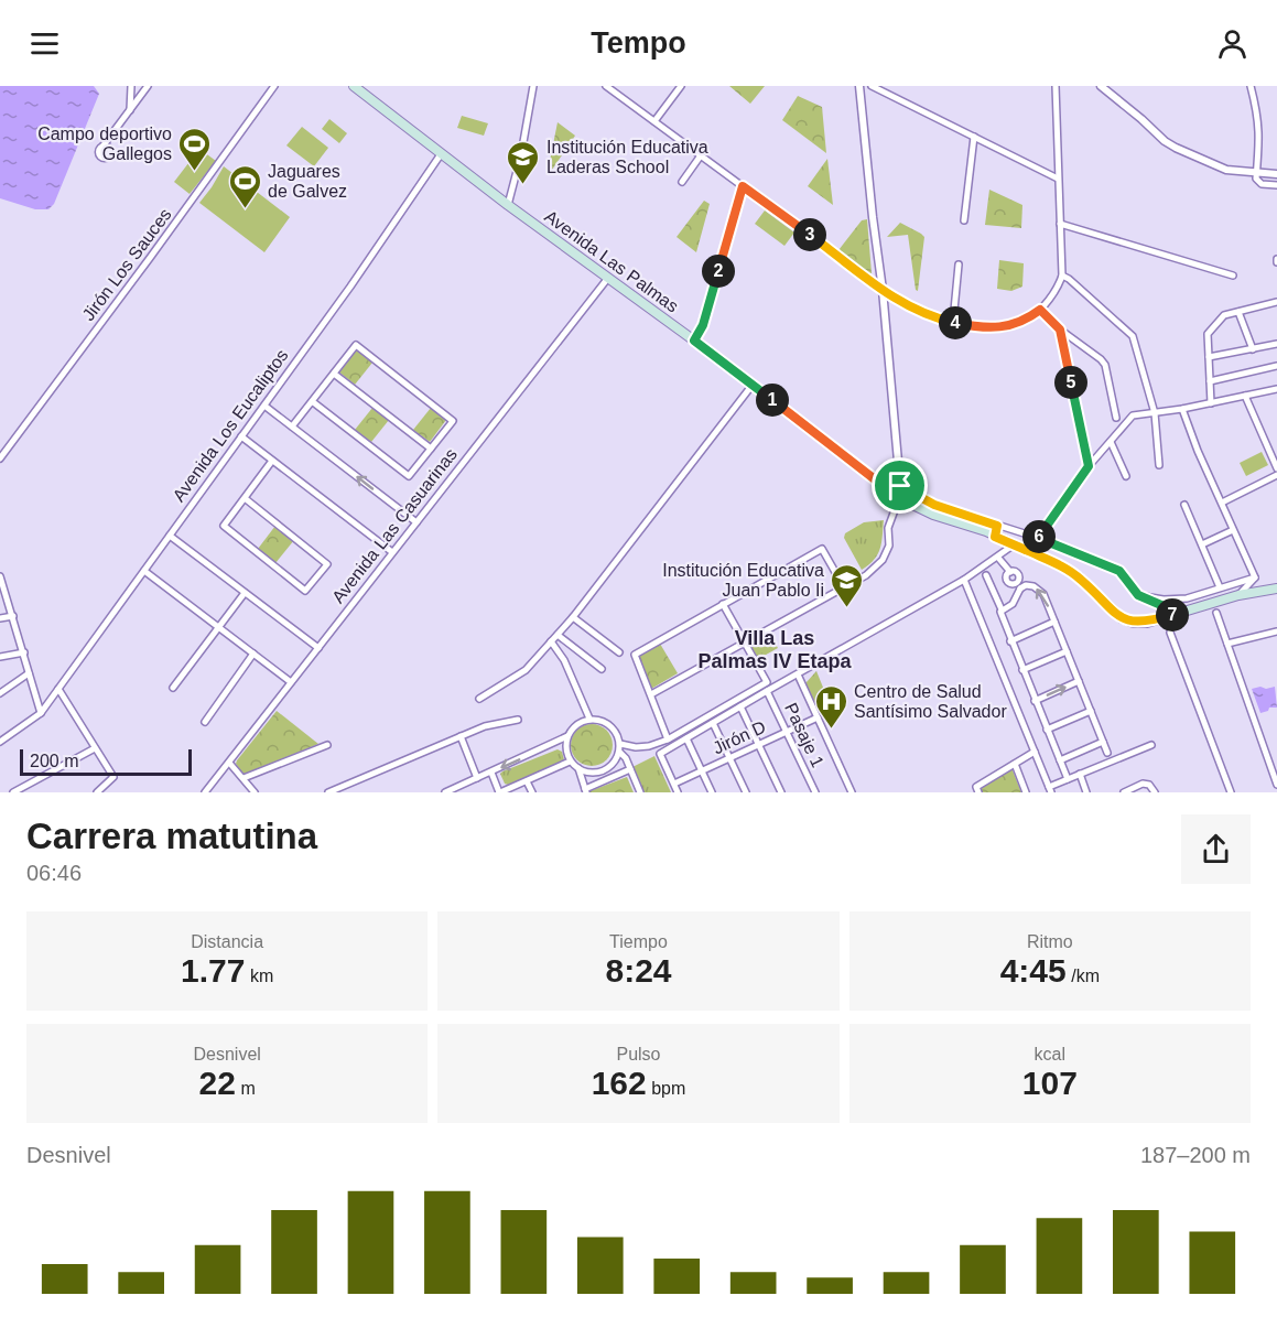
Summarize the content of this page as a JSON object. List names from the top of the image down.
{
  "streets": {
    "main road": ["Avenida Las Palmas"],
    "street": [
      "Jirón Los Sauces",
      "Avenida Los Eucaliptos",
      "Avenida Las Casuarinas",
      "Pasaje 1",
      "Jirón D"
    ]
  },
  "crossings": [
    ["Avenida Las Palmas", "Avenida Los Eucaliptos"],
    ["Avenida Las Palmas", "Avenida Las Casuarinas"],
    ["Pasaje 1", "Jirón D"]
  ],
  "districts": ["Villa Las Palmas IV Etapa"],
  "places": {
    "sports": ["Campo deportivo Gallegos", "Jaguares de Galvez"],
    "school or university": ["Institución Educativa Laderas School", "Institución Educativa Juan Pablo Ii"],
    "hospital": ["Centro de Salud Santísimo Salvador"]
  },
  "scale_bar": "200 m",
  "page": {
    "header": "Tempo",
    "pins": [
      "3",
      "2",
      "4",
      "5",
      "1",
      "6",
      "7"
    ],
    "scale": "200 m",
    "heading": ["Carrera matutina", "06:46"],
    "stats": [
      ["Distancia", "1.77 km"],
      ["Tiempo", "8:24"],
      ["Ritmo", "4:45 /km"],
      ["Desnivel", "22 m"],
      ["Pulso", "162 bpm"],
      ["kcal", "107"]
    ],
    "chart": ["Desnivel", "187–200 m"]
  }
}
